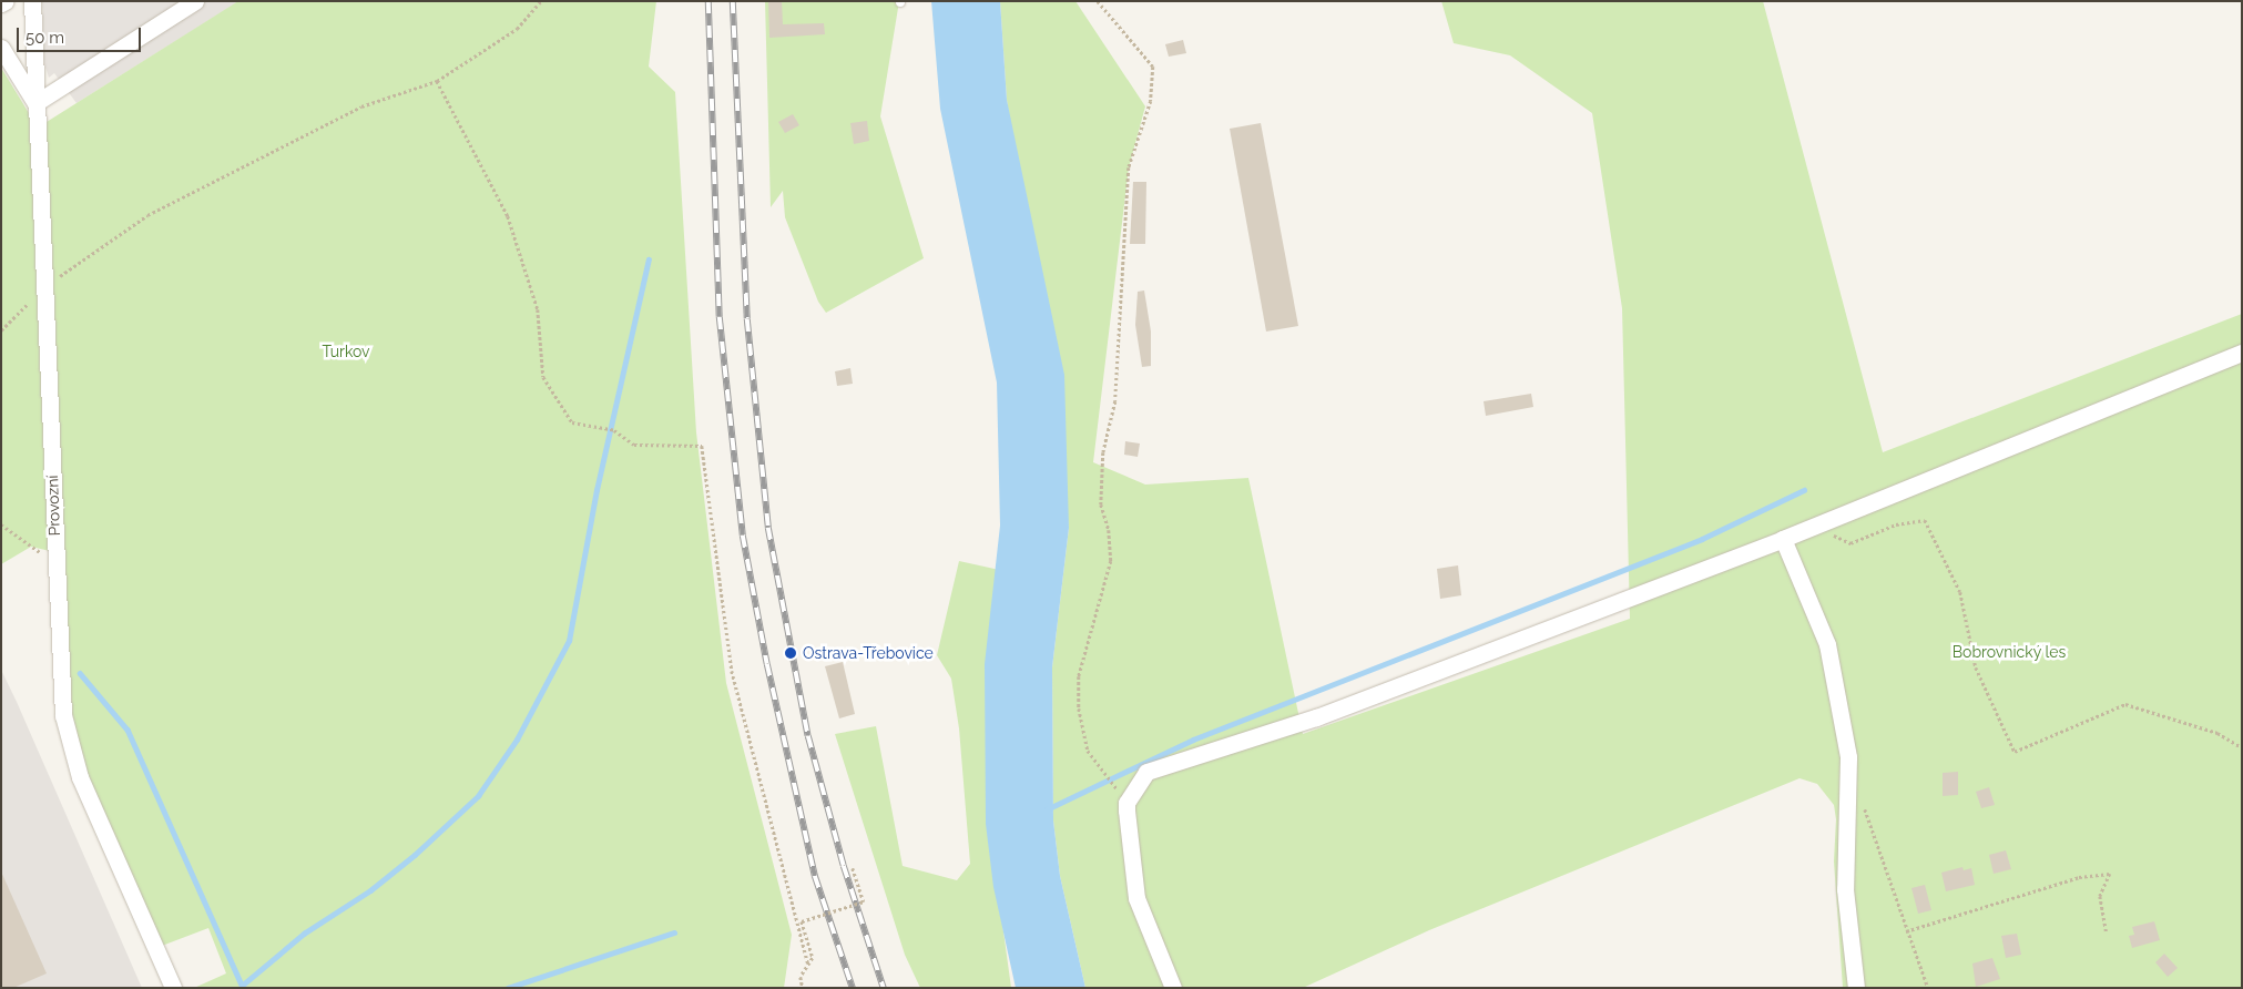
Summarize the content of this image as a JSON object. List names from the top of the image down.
{
  "streets": {
    "street": ["Provozní"]
  },
  "parks": ["Turkov", "Bobrovnický les"],
  "places": ["Ostrava-Třebovice"],
  "scale_bar": "50 m"
}
